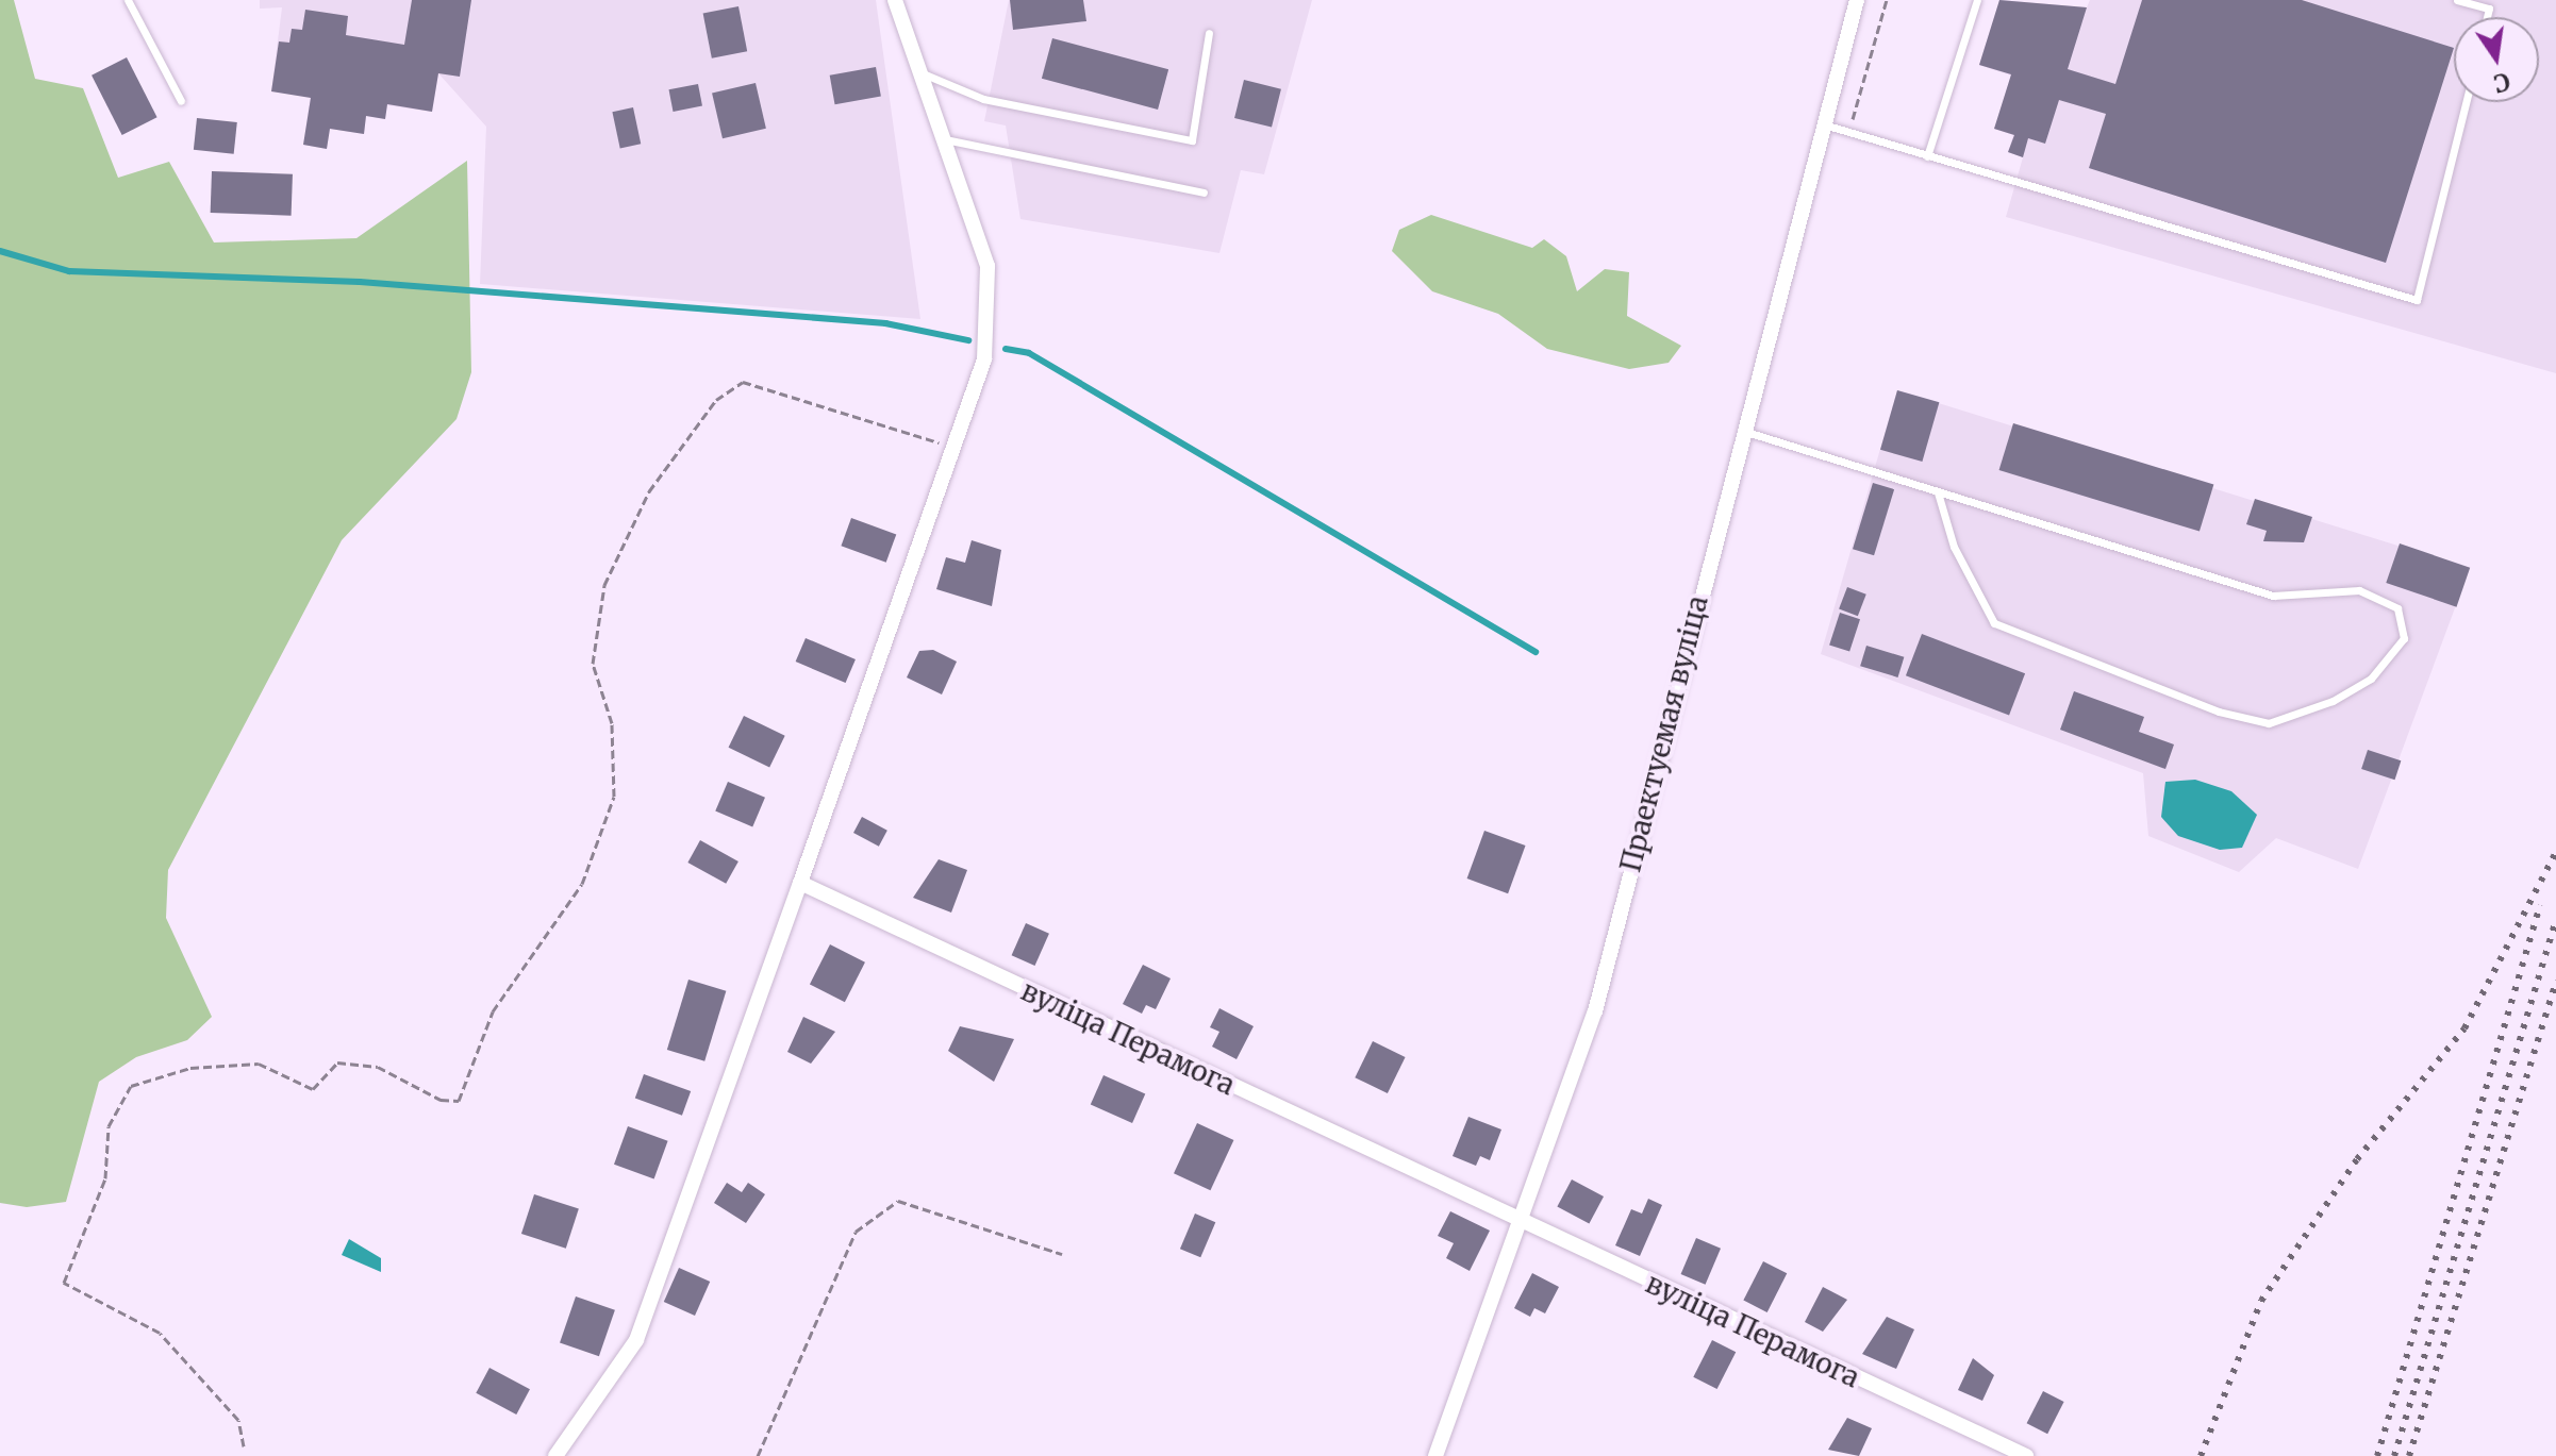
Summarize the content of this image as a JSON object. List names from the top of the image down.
{
  "streets": {
    "street": ["Праектуемая вуліца", "вуліца Перамога"]
  },
  "crossings": [
    ["Праектуемая вуліца", "вуліца Перамога"]
  ],
  "north": "bottom"
}
